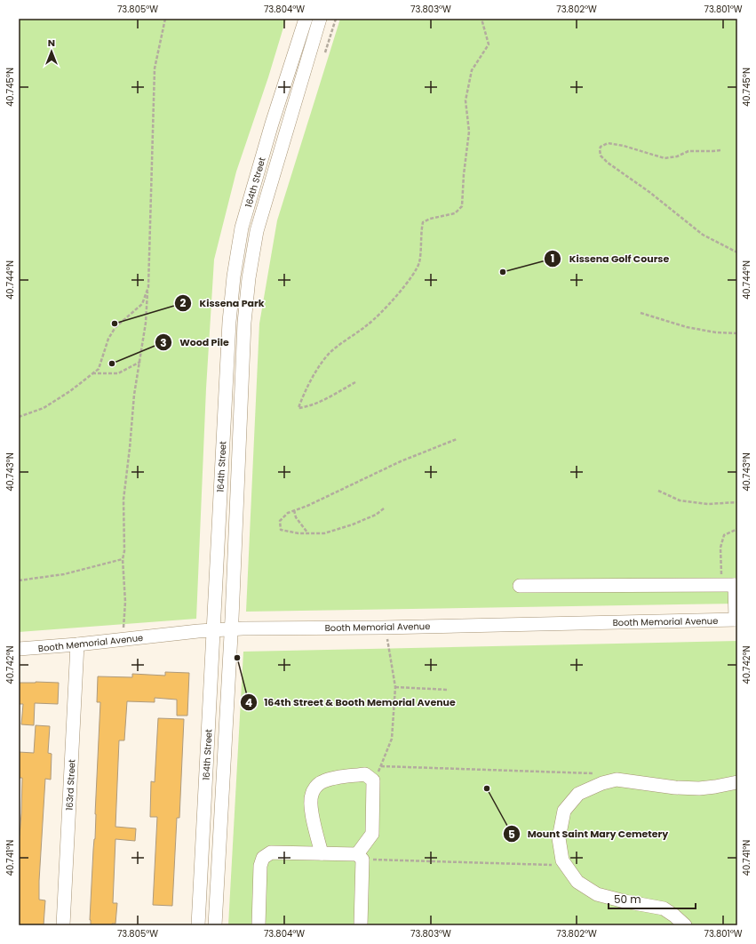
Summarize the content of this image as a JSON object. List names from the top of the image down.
{
  "streets": {
    "street": ["164th Street", "Booth Memorial Avenue", "163rd Street"]
  },
  "crossings": [
    ["164th Street", "Booth Memorial Avenue"],
    ["Booth Memorial Avenue", "163rd Street"]
  ],
  "places": [
    "Kissena Golf Course",
    "Kissena Park",
    "Wood Pile",
    "164th Street & Booth Memorial Avenue",
    "Mount Saint Mary Cemetery"
  ],
  "scale_bar": "50 m",
  "north": "top",
  "coordinates": [
    "73.805°W",
    "73.804°W",
    "73.803°W",
    "73.802°W",
    "73.801°W",
    "40.745°N",
    "40.744°N",
    "40.743°N",
    "40.742°N",
    "40.741°N"
  ]
}
